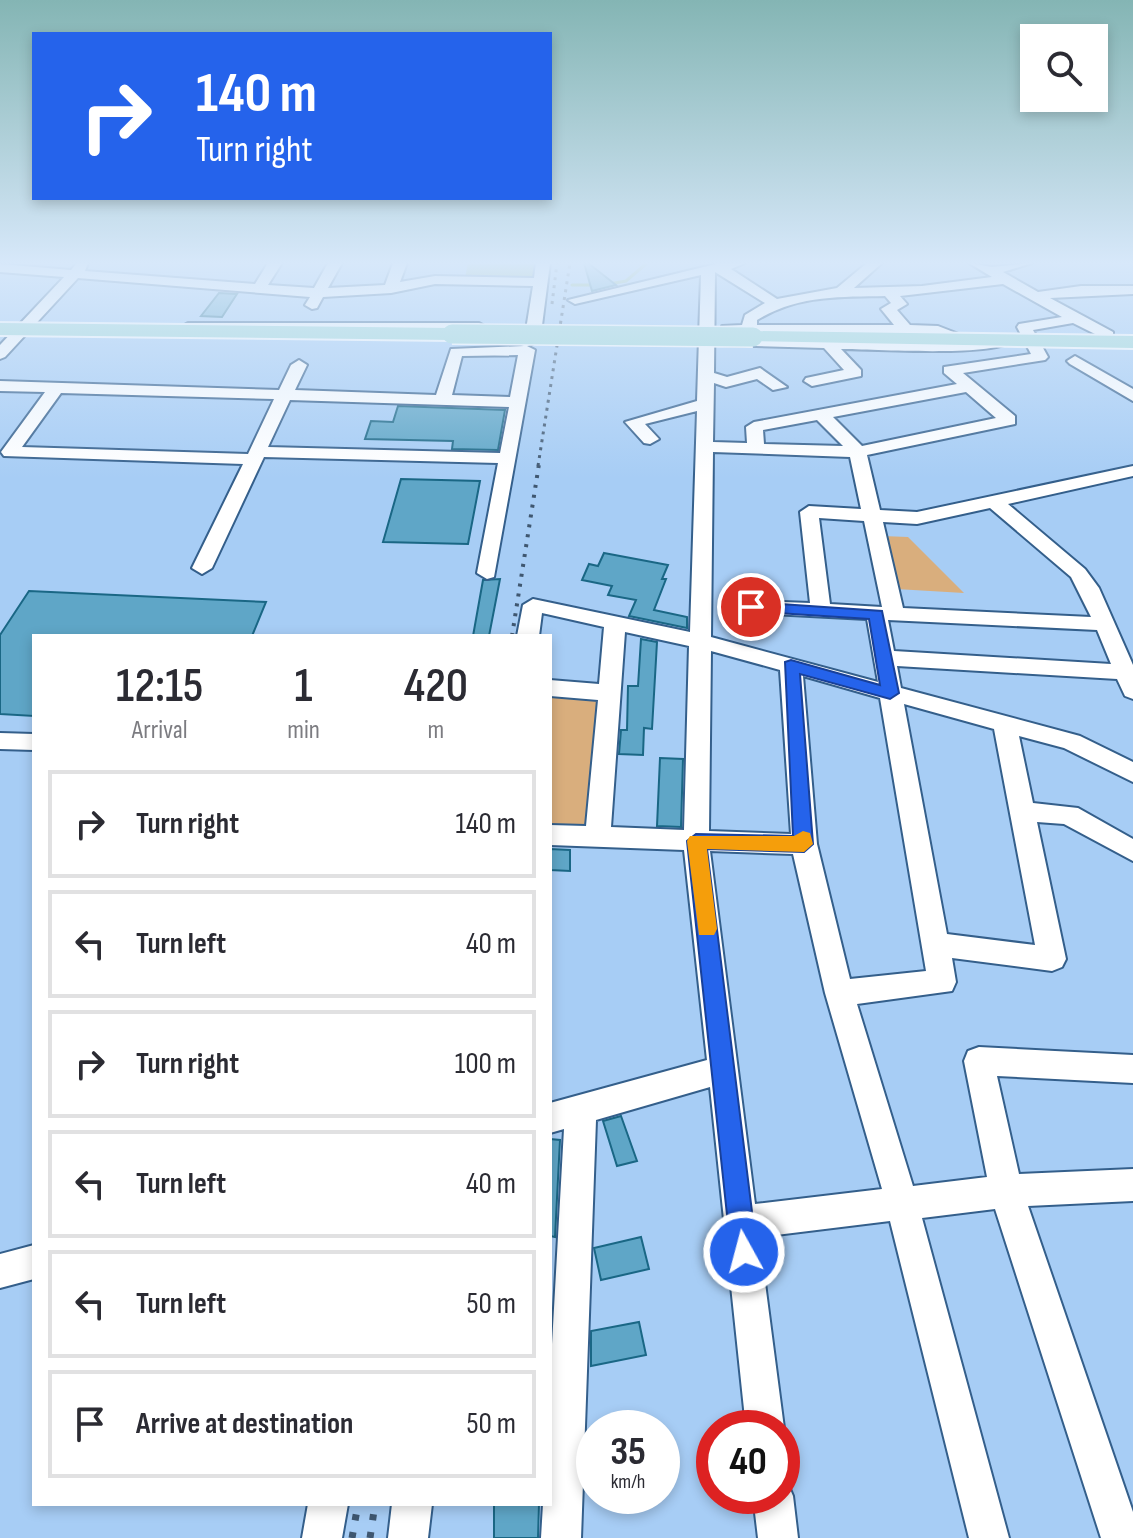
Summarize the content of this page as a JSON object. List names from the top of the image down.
{
  "page": {
    "turn": ["140 m", "Turn right"],
    "eta": [
      "12:15",
      "Arrival",
      "1",
      "min",
      "420",
      "m"
    ],
    "list": [
      {
        "name": "Turn right",
        "value": "140 m"
      },
      {
        "name": "Turn left",
        "value": "40 m"
      },
      {
        "name": "Turn right",
        "value": "100 m"
      },
      {
        "name": "Turn left",
        "value": "40 m"
      },
      {
        "name": "Turn left",
        "value": "50 m"
      },
      {
        "name": "Arrive at destination",
        "value": "50 m"
      }
    ],
    "speed": "35 km/h",
    "limit": "40"
  }
}
